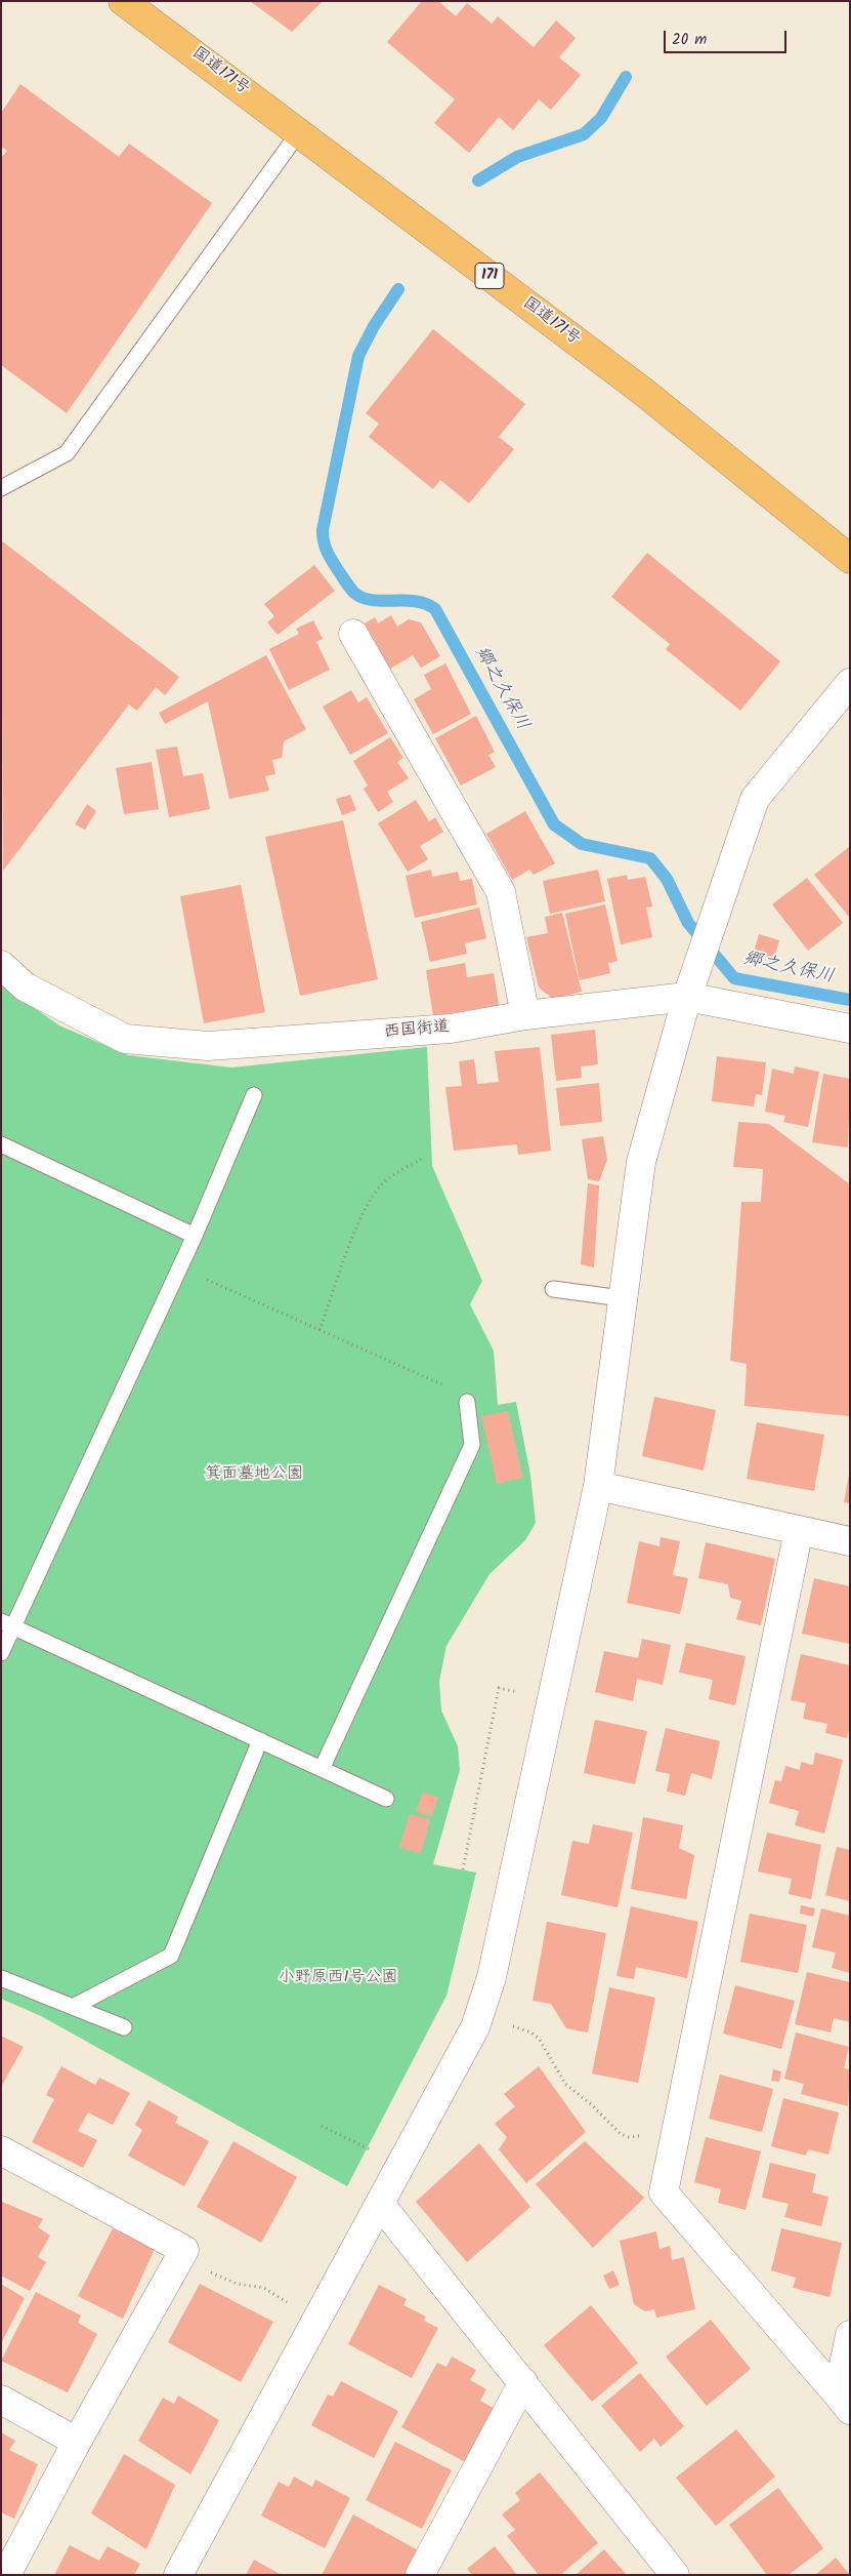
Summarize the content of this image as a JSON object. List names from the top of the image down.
{
  "streets": {
    "highway": ["国道171号", "171"],
    "street": ["西国街道"]
  },
  "water": ["郷之久保川"],
  "parks": ["箕面墓地公園", "小野原西1号公園"],
  "scale_bar": "20 m"
}
